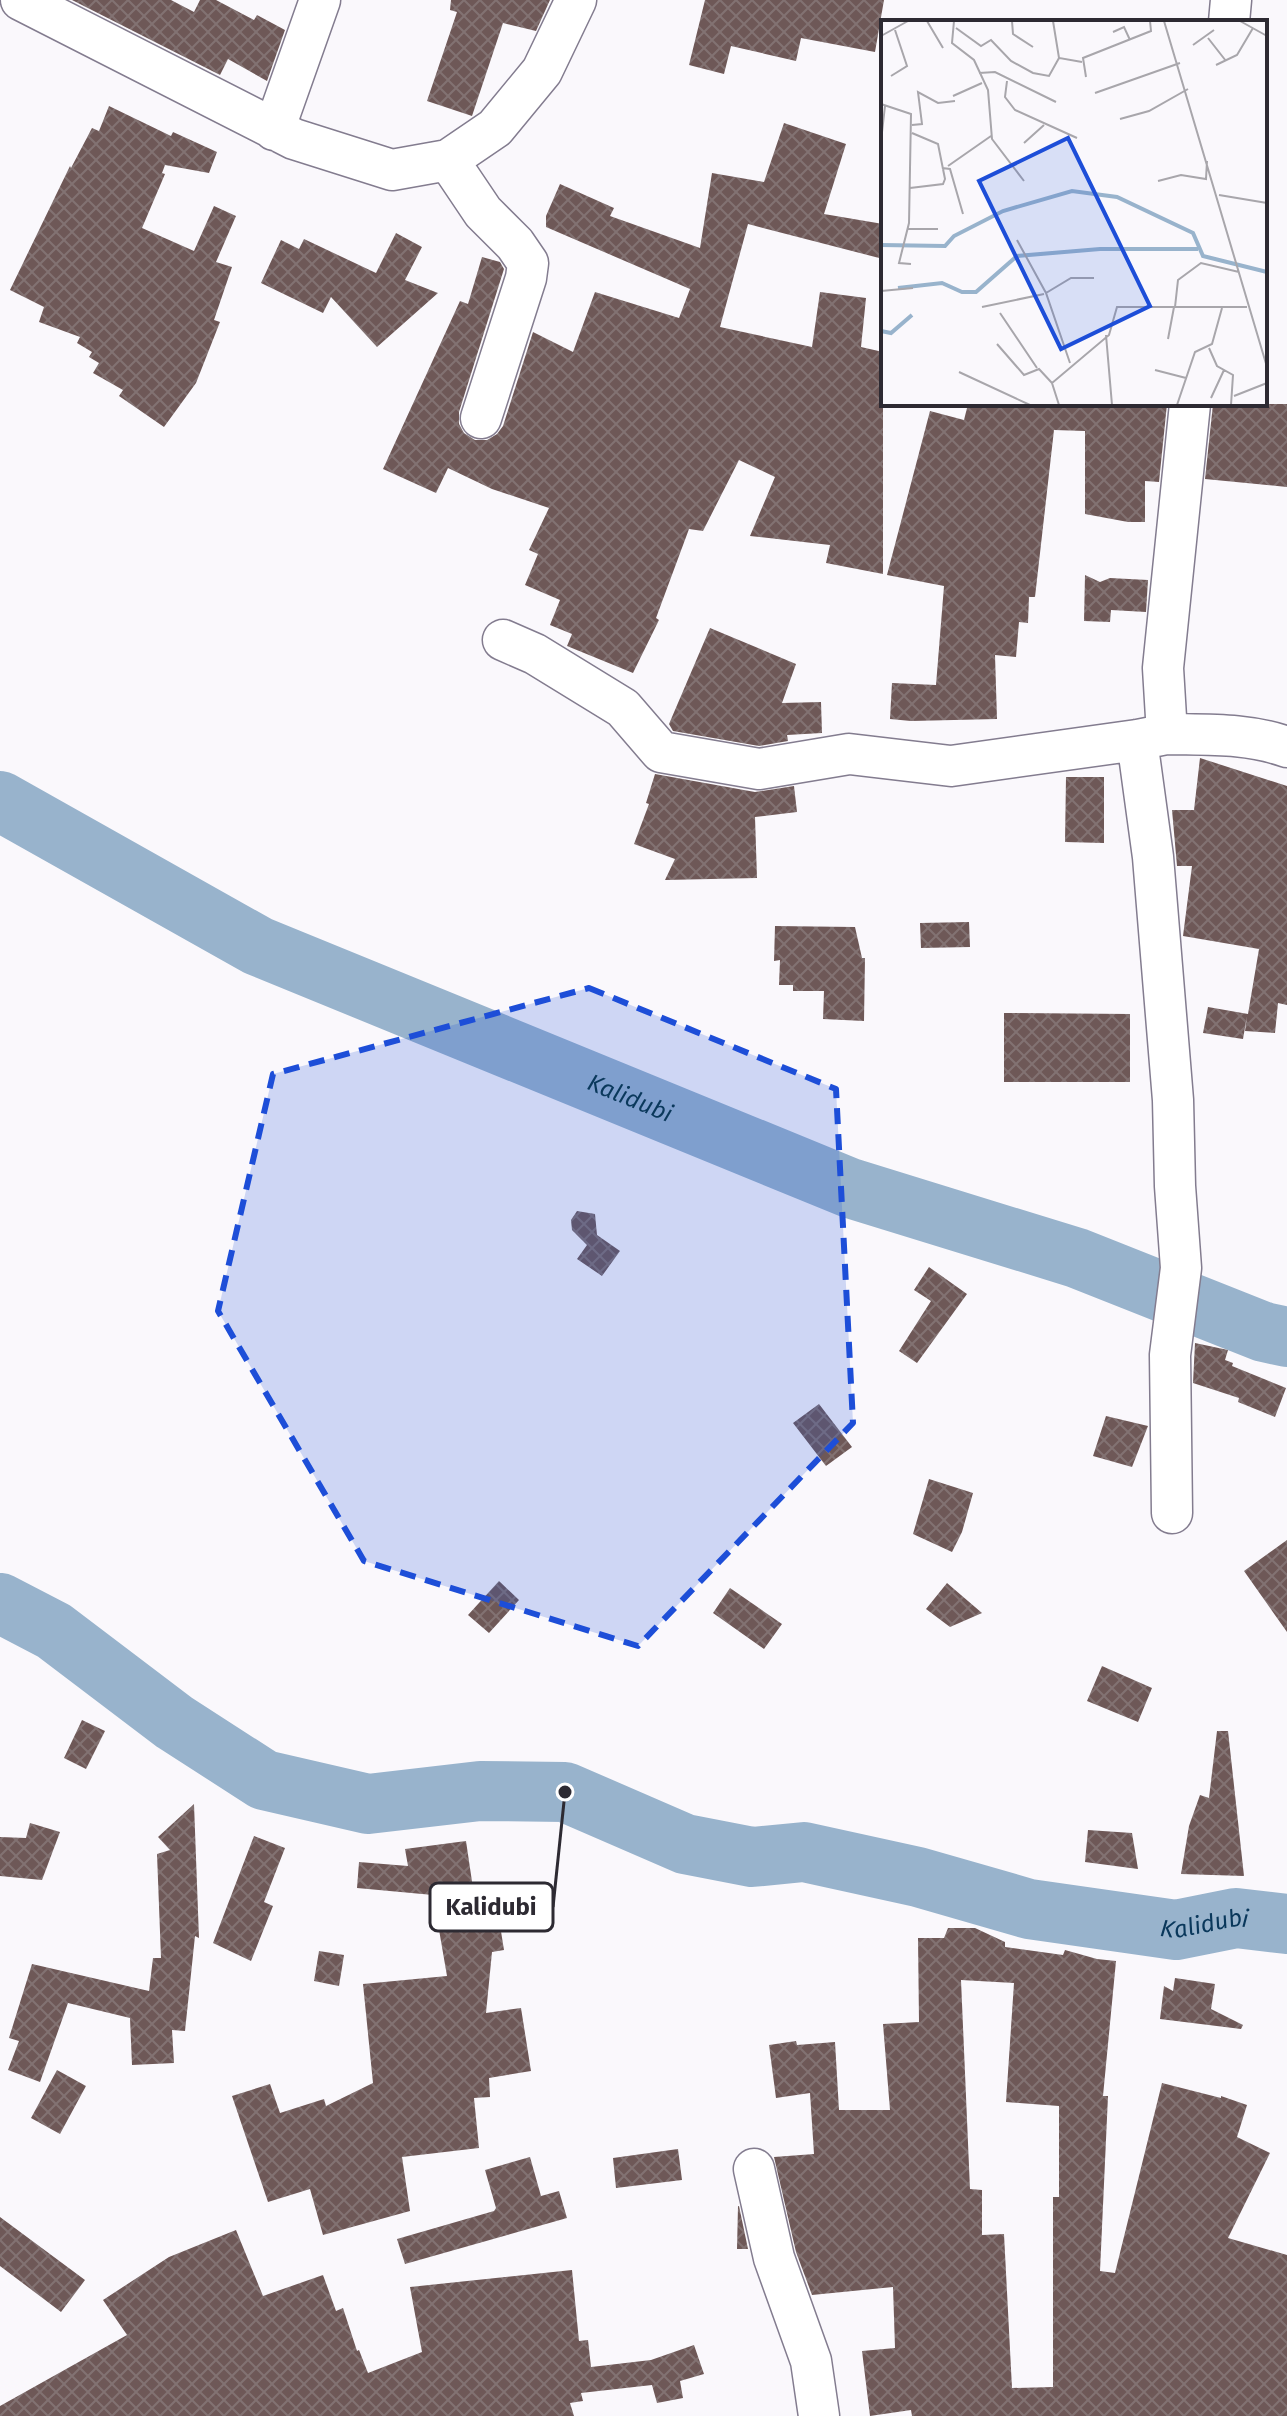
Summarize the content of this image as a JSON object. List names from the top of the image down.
{
  "water": ["Kalidubi"],
  "places": ["Kalidubi"]
}
